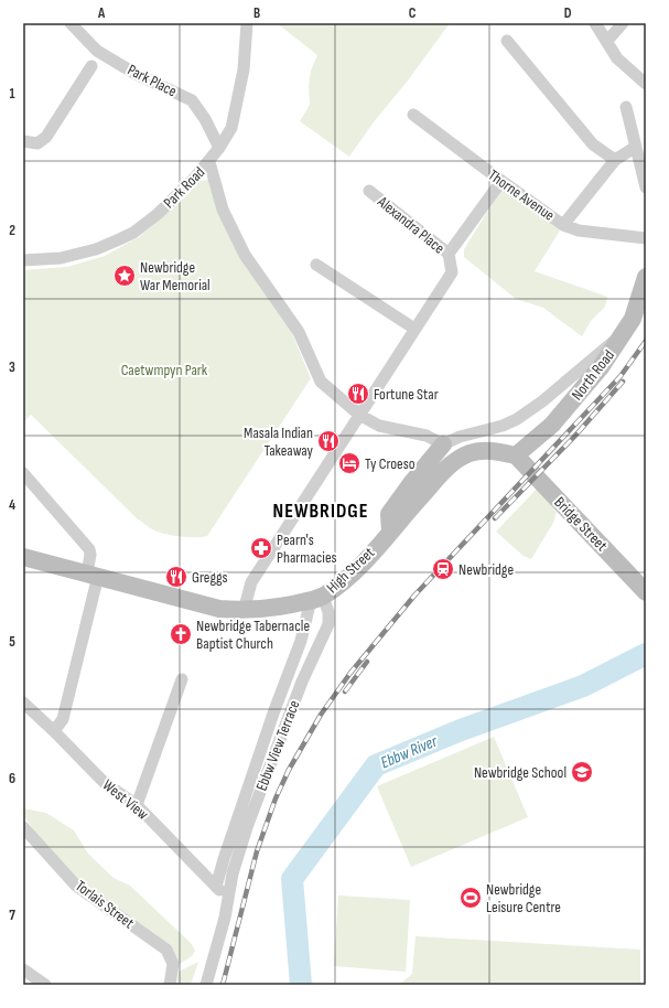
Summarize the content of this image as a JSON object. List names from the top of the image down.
{
  "streets": {
    "street": [
      "Park Place",
      "Park Road",
      "Thorne Avenue",
      "Alexandra Place",
      "North Road",
      "Bridge Street",
      "High Street",
      "Ebbw View Terrace",
      "West View",
      "Torlais Street"
    ]
  },
  "crossings": [
    ["Park Place", "Park Road"],
    ["Alexandra Place", "High Street"],
    ["North Road", "Bridge Street"],
    ["North Road", "High Street"],
    ["Bridge Street", "High Street"],
    ["High Street", "Ebbw View Terrace"],
    ["Ebbw View Terrace", "West View"]
  ],
  "districts": ["NEWBRIDGE"],
  "water": ["Ebbw River"],
  "parks": ["Caetwmpyn Park"],
  "places": {
    "place": ["Newbridge War Memorial"],
    "restaurant": ["Fortune Star", "Masala Indian Takeaway", "Greggs"],
    "hotel": ["Ty Croeso"],
    "pharmacy": ["Pearn's Pharmacies"],
    "station": ["Newbridge"],
    "church": ["Newbridge Tabernacle Baptist Church"],
    "school or university": ["Newbridge School"],
    "sports": ["Newbridge Leisure Centre"]
  },
  "grid": {
    "columns": [
      "A",
      "B",
      "C",
      "D"
    ],
    "rows": [
      "1",
      "2",
      "3",
      "4",
      "5",
      "6",
      "7"
    ]
  }
}
